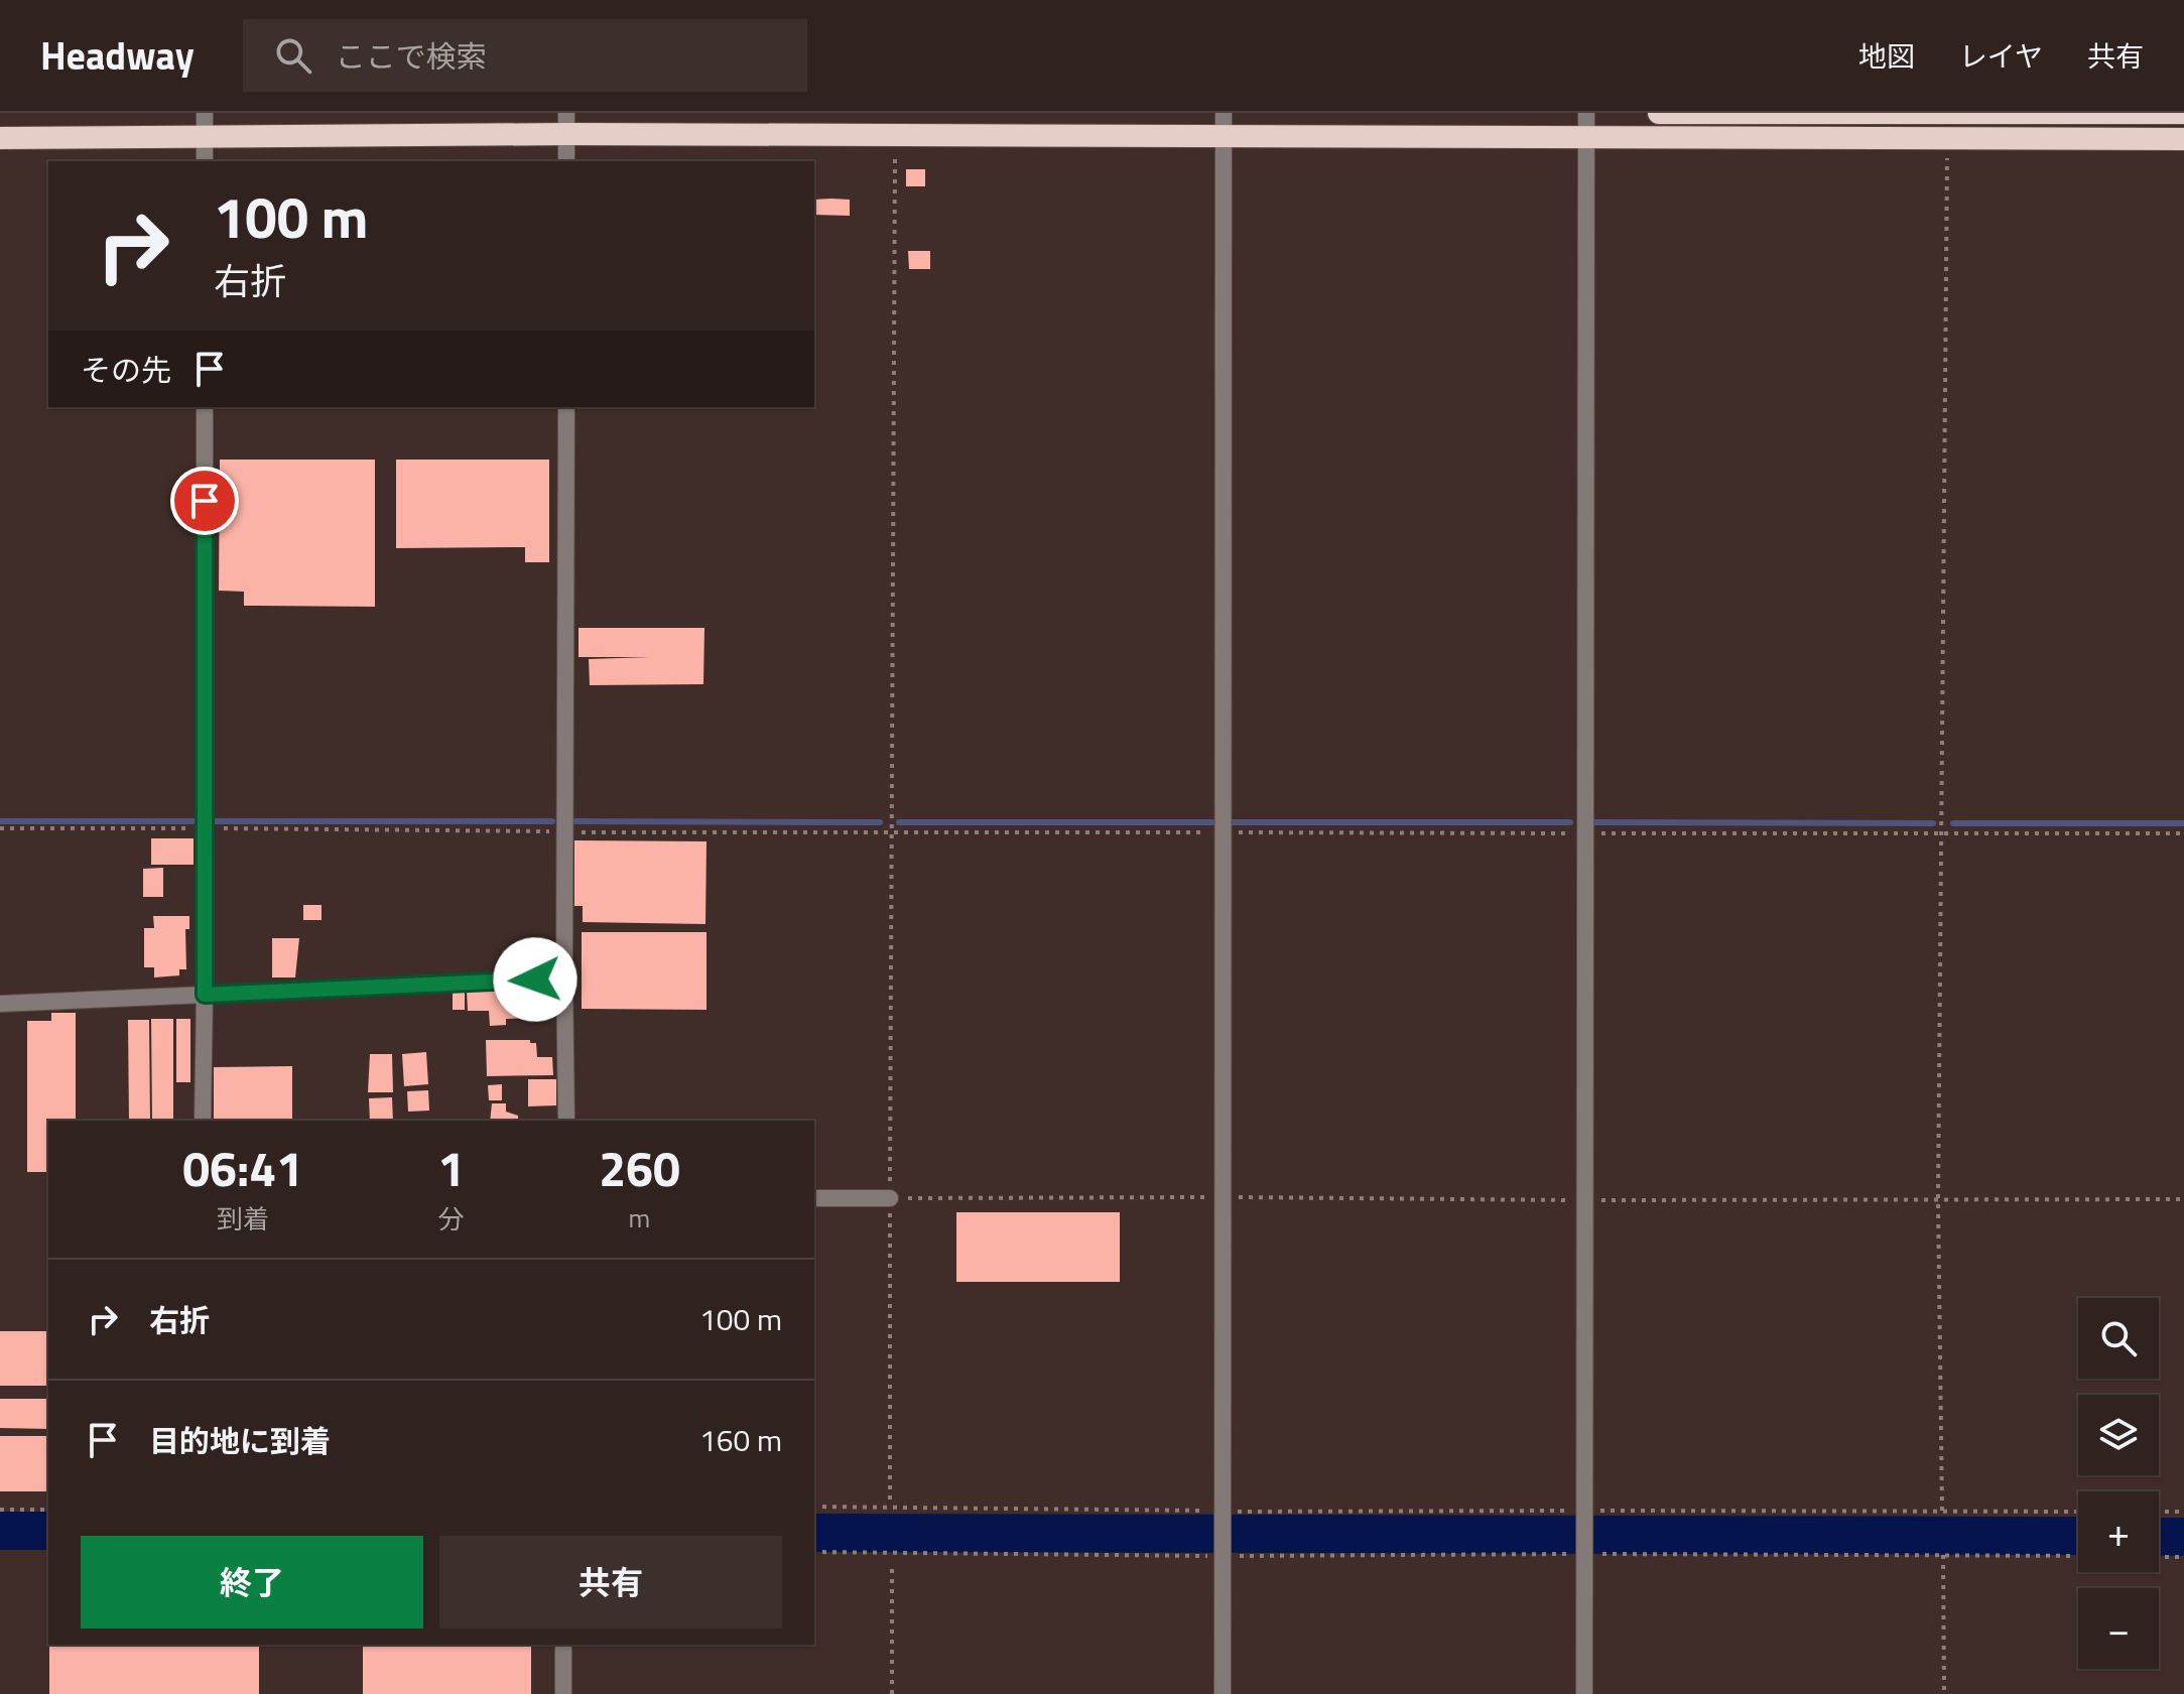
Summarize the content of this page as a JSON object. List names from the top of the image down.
{
  "page": {
    "header": "Headway",
    "search": "ここで検索",
    "nav": ["地図", "レイヤ", "共有"],
    "turn": ["100 m", "右折"],
    "then": "その先",
    "eta": [
      "06:41",
      "到着",
      "1",
      "分",
      "260",
      "m"
    ],
    "list": [
      {
        "name": "右折",
        "value": "100 m"
      },
      {
        "name": "目的地に到着",
        "value": "160 m"
      }
    ],
    "map_buttons": ["+", "−"],
    "buttons": ["終了", "共有"]
  }
}
